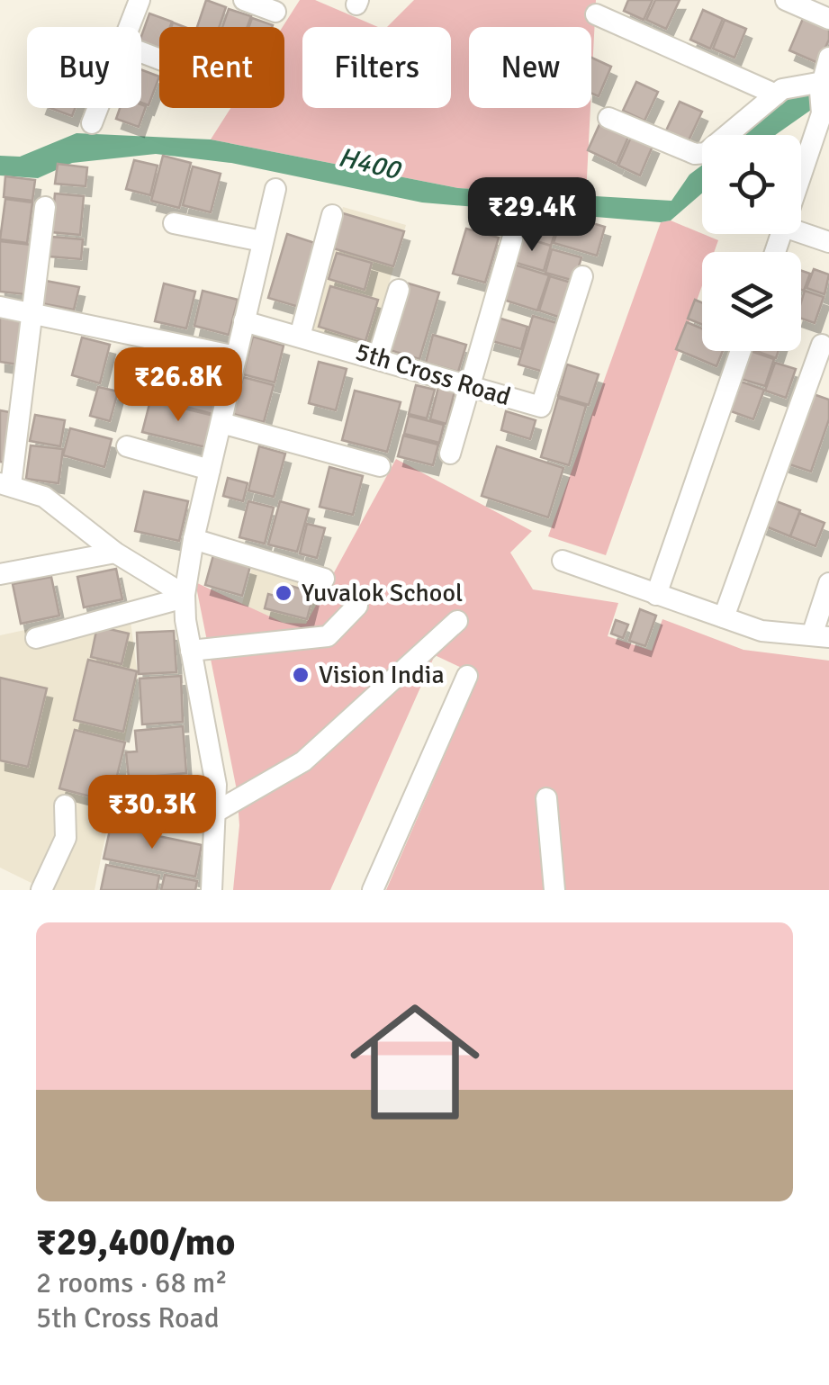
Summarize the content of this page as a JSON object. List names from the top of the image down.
{
  "streets": {
    "street": ["5th Cross Road"]
  },
  "water": ["H400"],
  "places": ["Yuvalok School", "Vision India"],
  "page": {
    "chip": [
      "Buy",
      "Rent",
      "Filters",
      "New"
    ],
    "price": ["₹29.4K", "₹26.8K", "₹30.3K"],
    "list": [
      {
        "name": "₹29,400/mo",
        "note": "2 rooms · 68 m² · 5th Cross Road"
      }
    ]
  }
}
